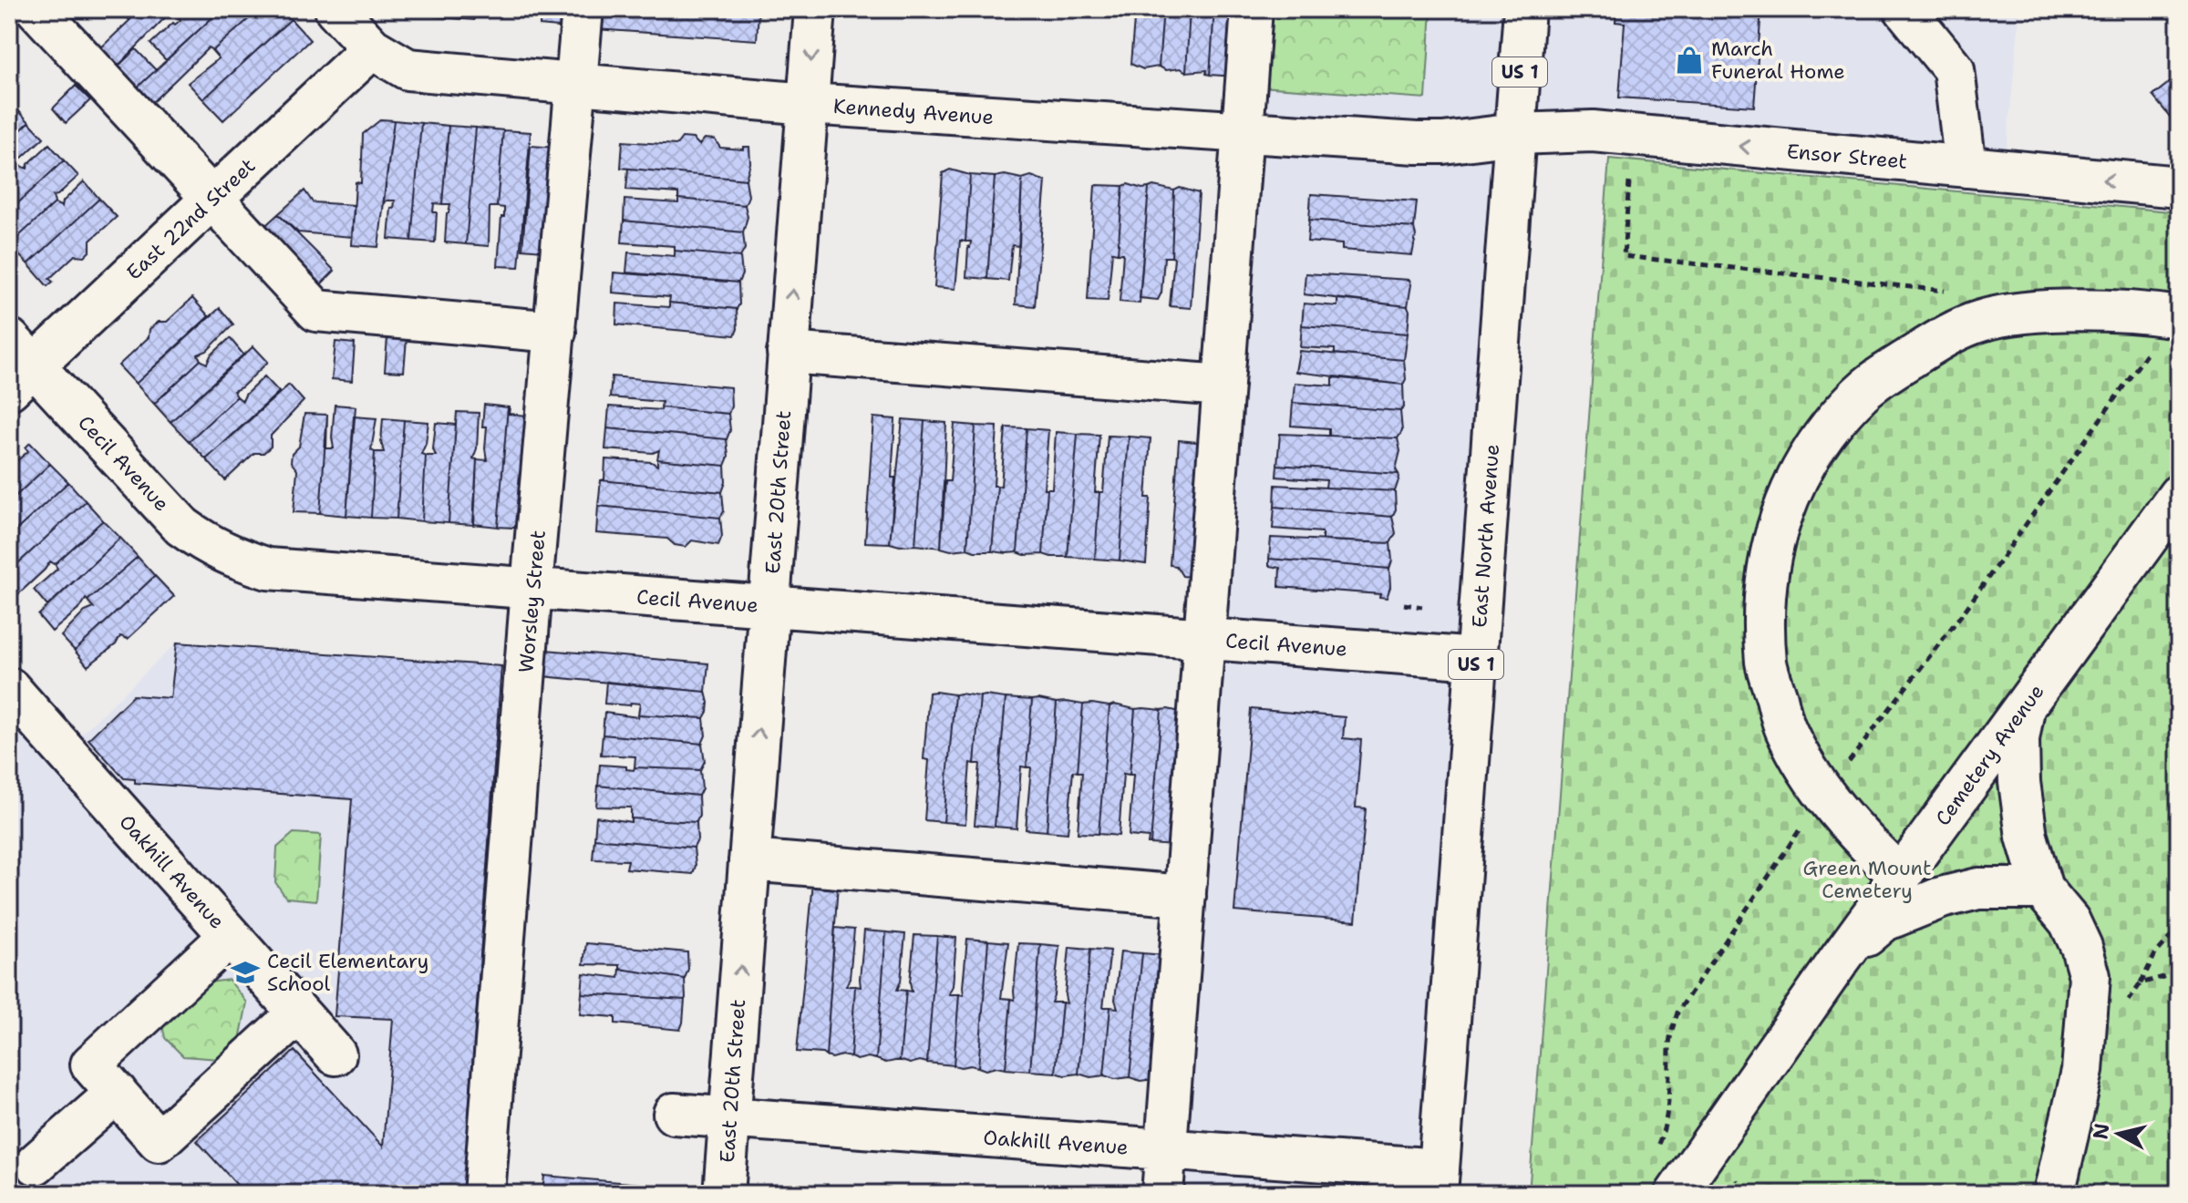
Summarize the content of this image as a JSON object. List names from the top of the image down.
{
  "streets": {
    "street": [
      "US 1",
      "Kennedy Avenue",
      "Ensor Street",
      "East 22nd Street",
      "Cecil Avenue",
      "East 20th Street",
      "East North Avenue",
      "Worsley Street",
      "Cemetery Avenue",
      "Oakhill Avenue"
    ]
  },
  "crossings": [
    ["Kennedy Avenue", "Ensor Street"],
    ["Kennedy Avenue", "East 22nd Street"],
    ["Kennedy Avenue", "East 20th Street"],
    ["Kennedy Avenue", "East North Avenue"],
    ["Kennedy Avenue", "Worsley Street"],
    ["Ensor Street", "East North Avenue"],
    ["East 22nd Street", "Cecil Avenue"],
    ["Cecil Avenue", "East 20th Street"],
    ["Cecil Avenue", "East North Avenue"],
    ["Cecil Avenue", "Worsley Street"],
    ["East 20th Street", "Oakhill Avenue"],
    ["East North Avenue", "Oakhill Avenue"]
  ],
  "one_way": ["Ensor Street"],
  "parks": ["Green Mount Cemetery"],
  "places": {
    "shop": ["March Funeral Home"],
    "school or university": ["Cecil Elementary School"]
  },
  "north": "left"
}
